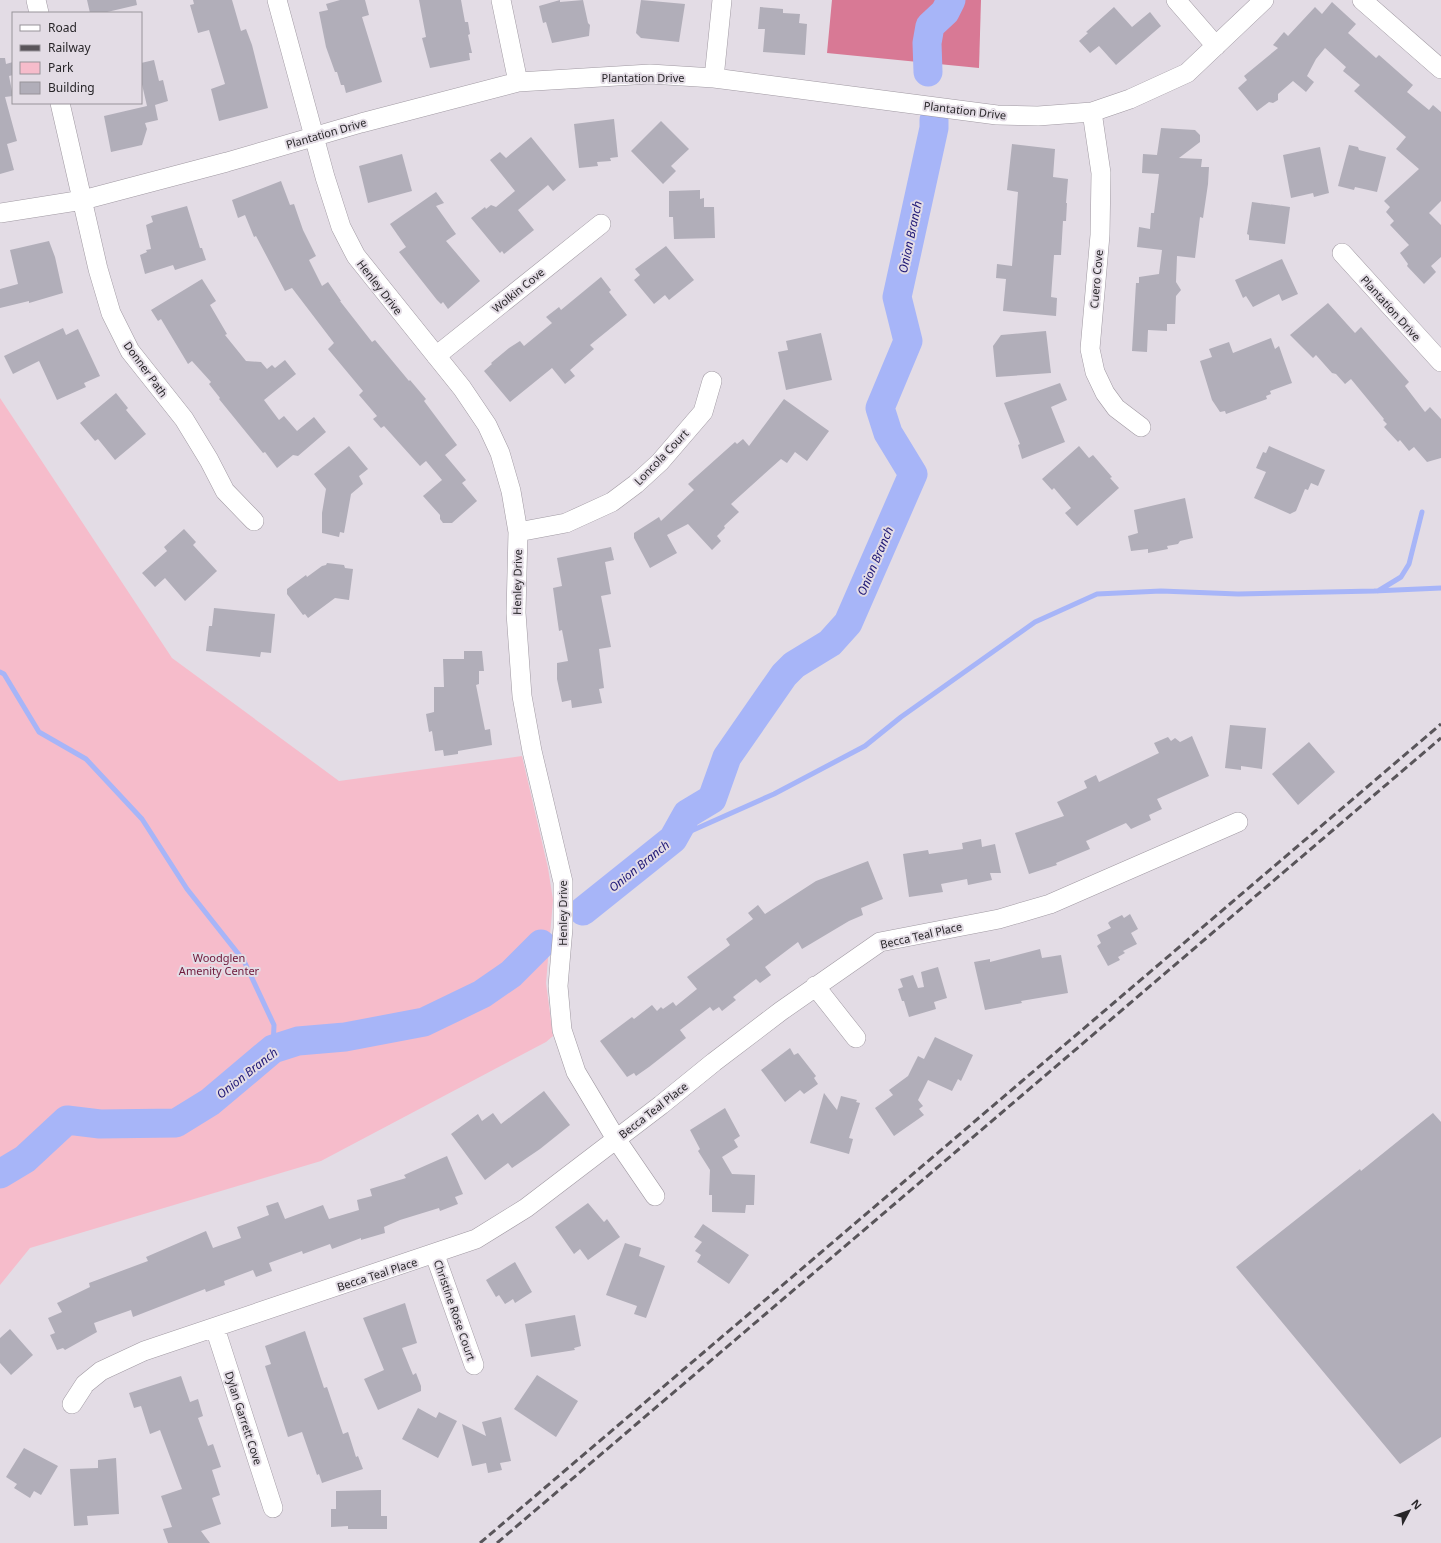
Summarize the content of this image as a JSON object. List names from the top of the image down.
{
  "streets": {
    "street": [
      "Plantation Drive",
      "Cuero Cove",
      "Henley Drive",
      "Wolkin Cove",
      "Donner Path",
      "Loncola Court",
      "Becca Teal Place",
      "Christine Rose Court",
      "Dylan Garrett Cove"
    ]
  },
  "crossings": [
    ["Plantation Drive", "Cuero Cove"],
    ["Plantation Drive", "Henley Drive"],
    ["Plantation Drive", "Donner Path"],
    ["Henley Drive", "Wolkin Cove"],
    ["Henley Drive", "Loncola Court"],
    ["Henley Drive", "Becca Teal Place"],
    ["Becca Teal Place", "Christine Rose Court"],
    ["Becca Teal Place", "Dylan Garrett Cove"]
  ],
  "water": ["Onion Branch"],
  "parks": ["Woodglen Amenity Center"],
  "legend": [
    "Road",
    "Railway",
    "Park",
    "Building"
  ],
  "north": "top right"
}
